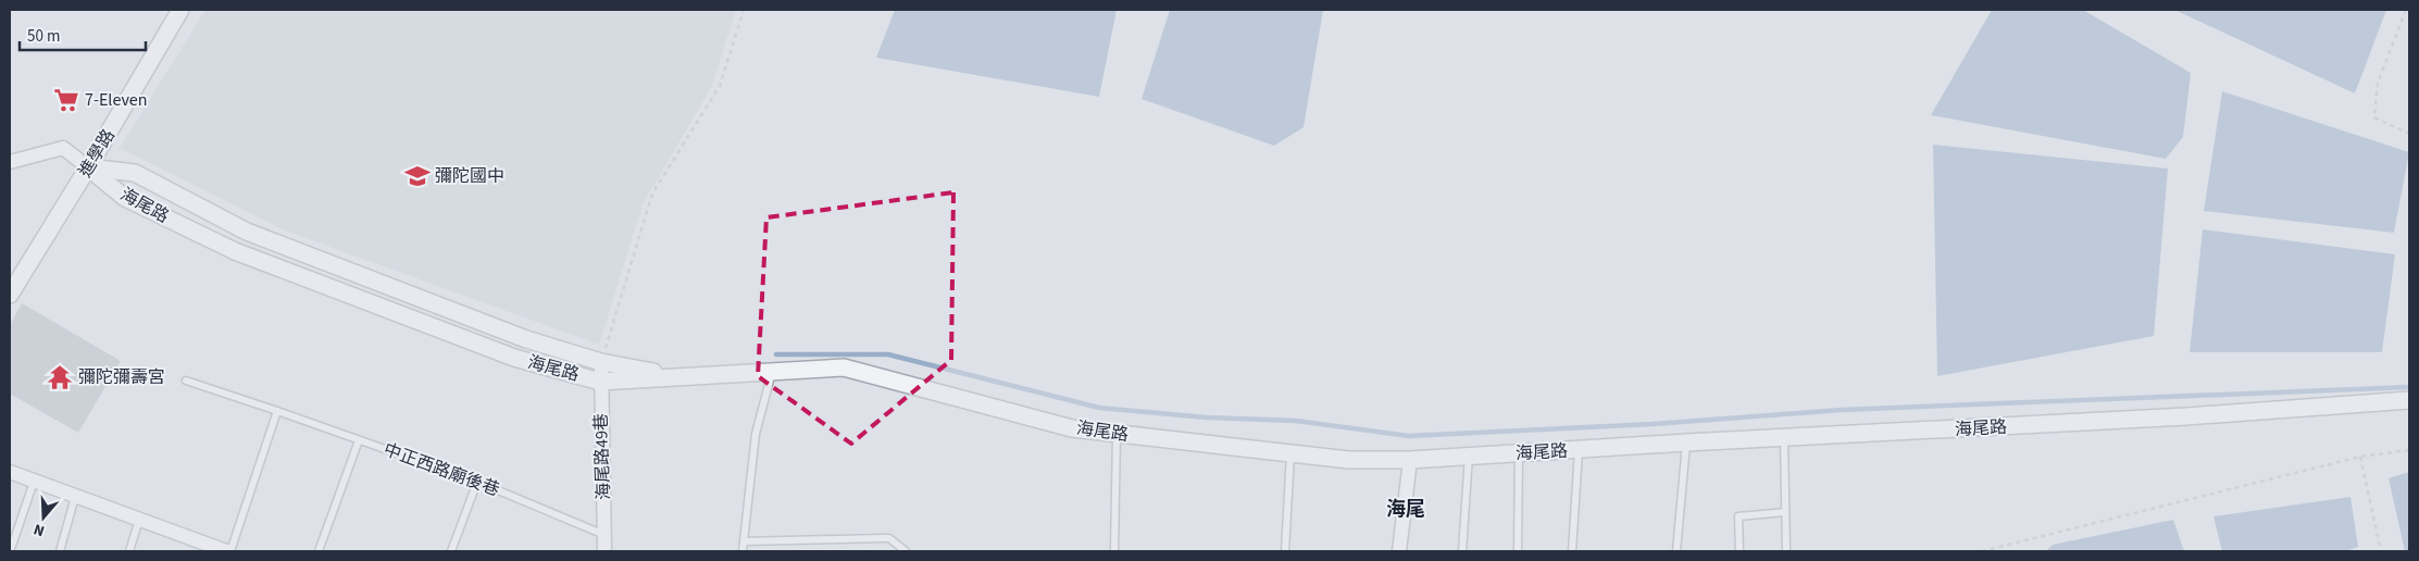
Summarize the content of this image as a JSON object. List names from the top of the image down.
{
  "streets": {
    "street": ["進學路", "海尾路", "海尾路49巷"],
    "lane": ["中正西路廟後巷"]
  },
  "crossings": [
    ["進學路", "海尾路"],
    ["海尾路", "海尾路49巷"],
    ["海尾路49巷", "中正西路廟後巷"]
  ],
  "districts": ["海尾"],
  "places": {
    "supermarket": ["7-Eleven"],
    "school or university": ["彌陀國中"],
    "temple": ["彌陀彌壽宮"]
  },
  "scale_bar": "50 m",
  "north": "bottom"
}
